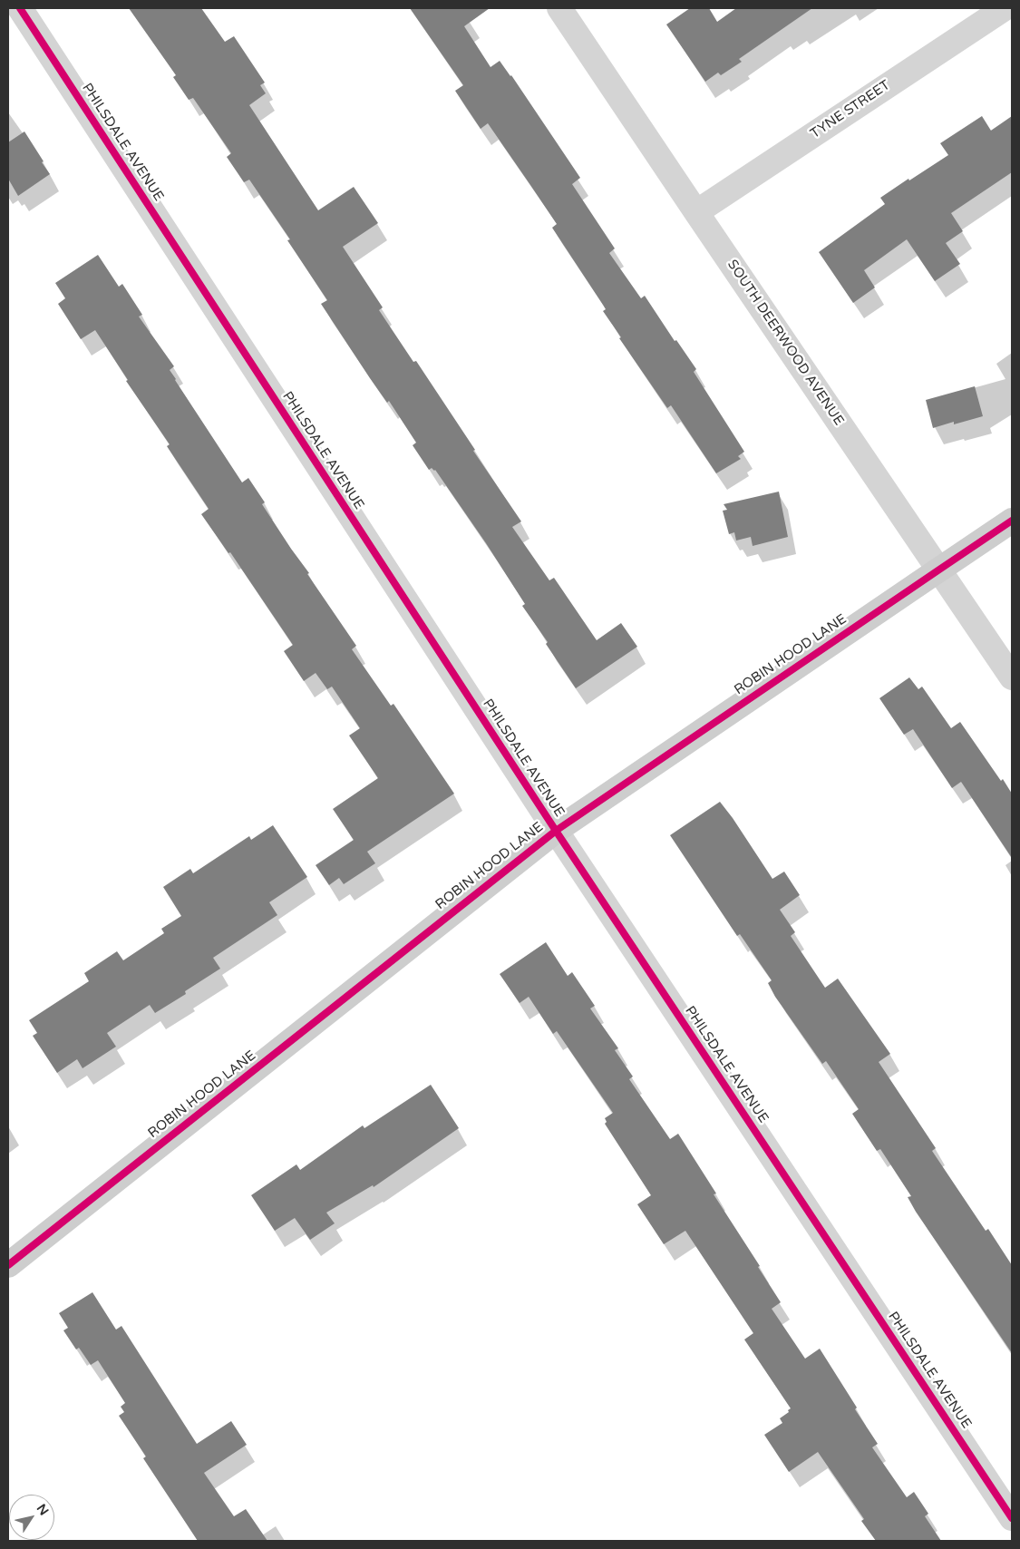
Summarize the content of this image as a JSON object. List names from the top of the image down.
{
  "streets": {
    "street": [
      "TYNE STREET",
      "PHILSDALE AVENUE",
      "SOUTH DEERWOOD AVENUE",
      "ROBIN HOOD LANE"
    ]
  },
  "crossings": [
    ["TYNE STREET", "SOUTH DEERWOOD AVENUE"],
    ["PHILSDALE AVENUE", "ROBIN HOOD LANE"],
    ["SOUTH DEERWOOD AVENUE", "ROBIN HOOD LANE"]
  ],
  "north": "top right"
}
